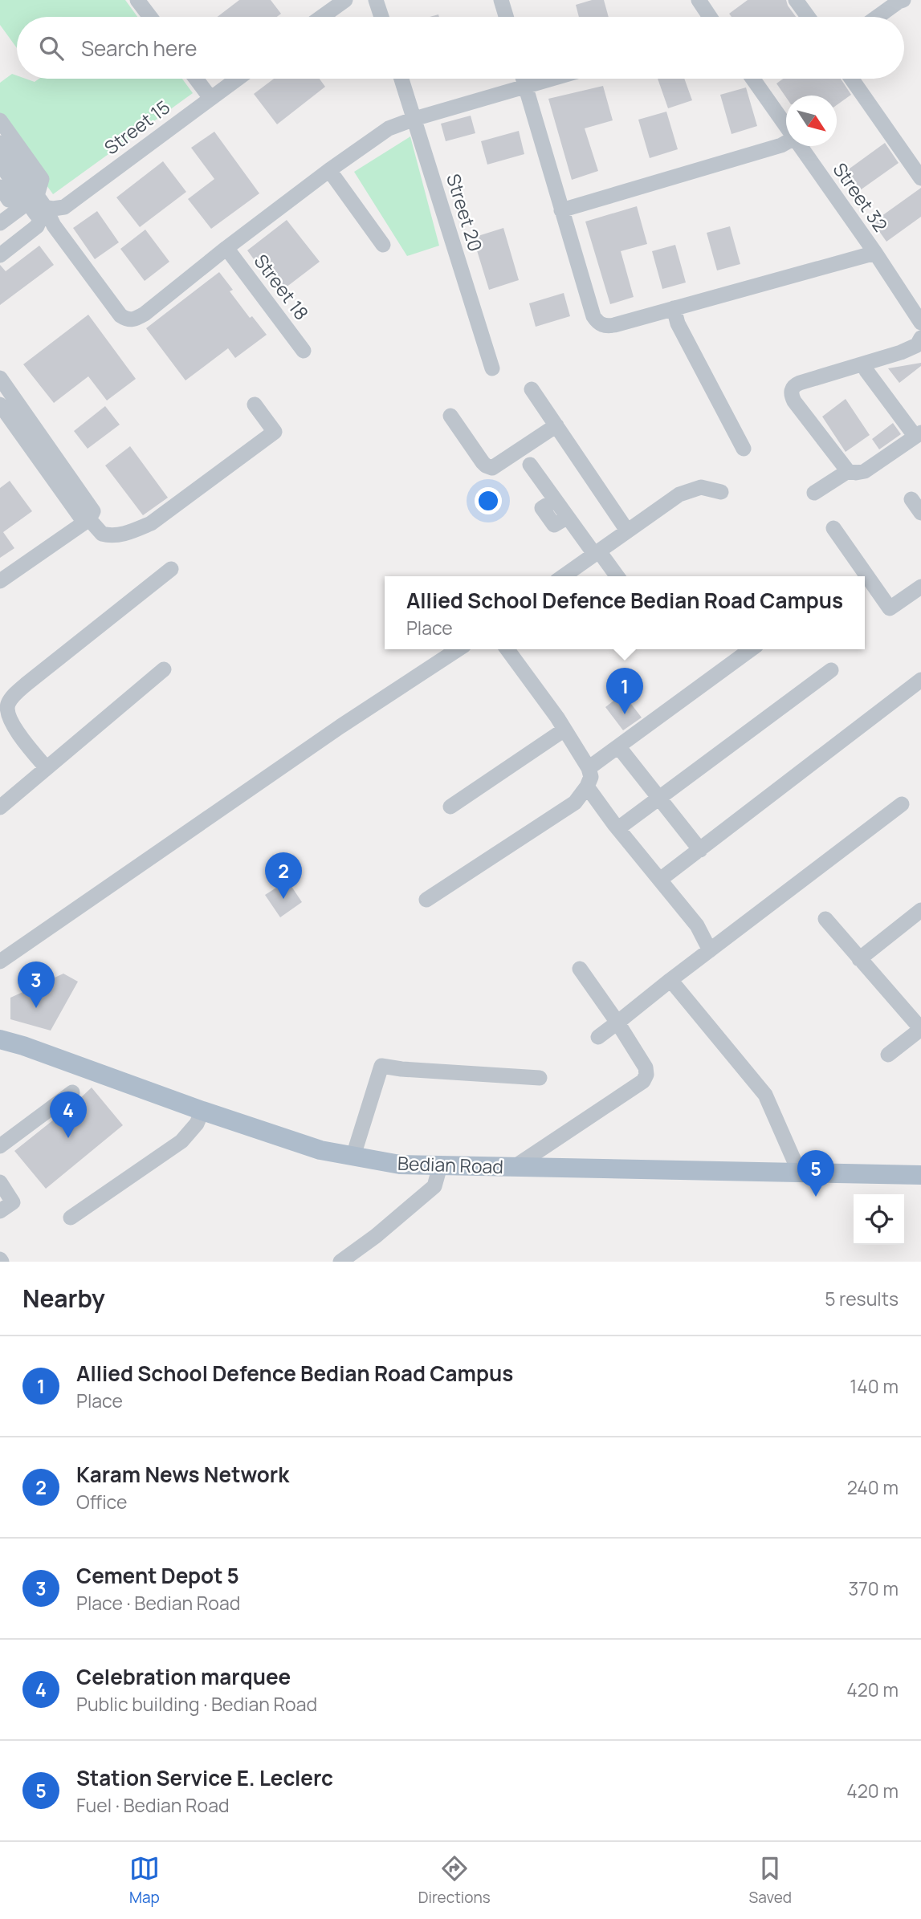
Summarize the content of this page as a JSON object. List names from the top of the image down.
{
  "streets": {
    "main road": ["Bedian Road"],
    "street": [
      "Street 15",
      "Street 32",
      "Street 20",
      "Street 18"
    ]
  },
  "north": "bottom right",
  "page": {
    "search": "Search here",
    "popup": ["Allied School Defence Bedian Road Campus", "Place"],
    "pins": [
      "1",
      "2",
      "3",
      "4",
      "5"
    ],
    "heading": ["Nearby", "5 results"],
    "list": [
      {
        "mark": "1",
        "name": "Allied School Defence Bedian Road Campus",
        "note": "Place",
        "value": "140 m"
      },
      {
        "mark": "2",
        "name": "Karam News Network",
        "note": "Office",
        "value": "240 m"
      },
      {
        "mark": "3",
        "name": "Cement Depot 5",
        "note": "Place · Bedian Road",
        "value": "370 m"
      },
      {
        "mark": "4",
        "name": "Celebration marquee",
        "note": "Public building · Bedian Road",
        "value": "420 m"
      },
      {
        "mark": "5",
        "name": "Station Service E. Leclerc",
        "note": "Fuel · Bedian Road",
        "value": "420 m"
      }
    ],
    "nav": ["Map", "Directions", "Saved"]
  }
}
